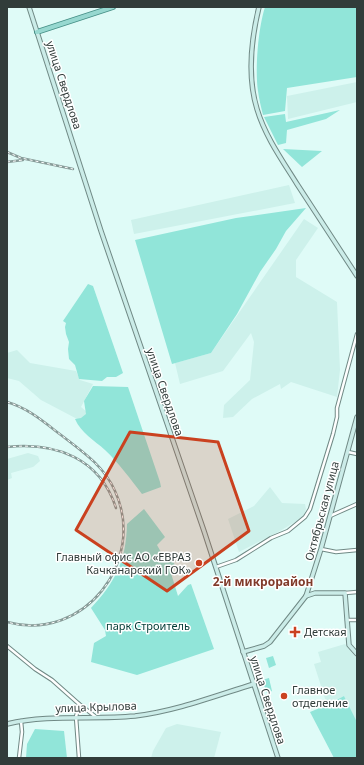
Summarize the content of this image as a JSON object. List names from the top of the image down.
{
  "streets": {
    "main road": ["улица Свердлова", "Октябрьская улица", "улица Крылова"]
  },
  "crossings": [
    ["улица Свердлова", "Октябрьская улица"],
    ["улица Свердлова", "улица Крылова"]
  ],
  "districts": ["2-й микрорайон"],
  "parks": ["парк Строитель"],
  "places": {
    "other": ["Главный офис АО «ЕВРАЗ Качканарский ГОК»", "Главное отделение"],
    "health": ["Детская"]
  }
}
